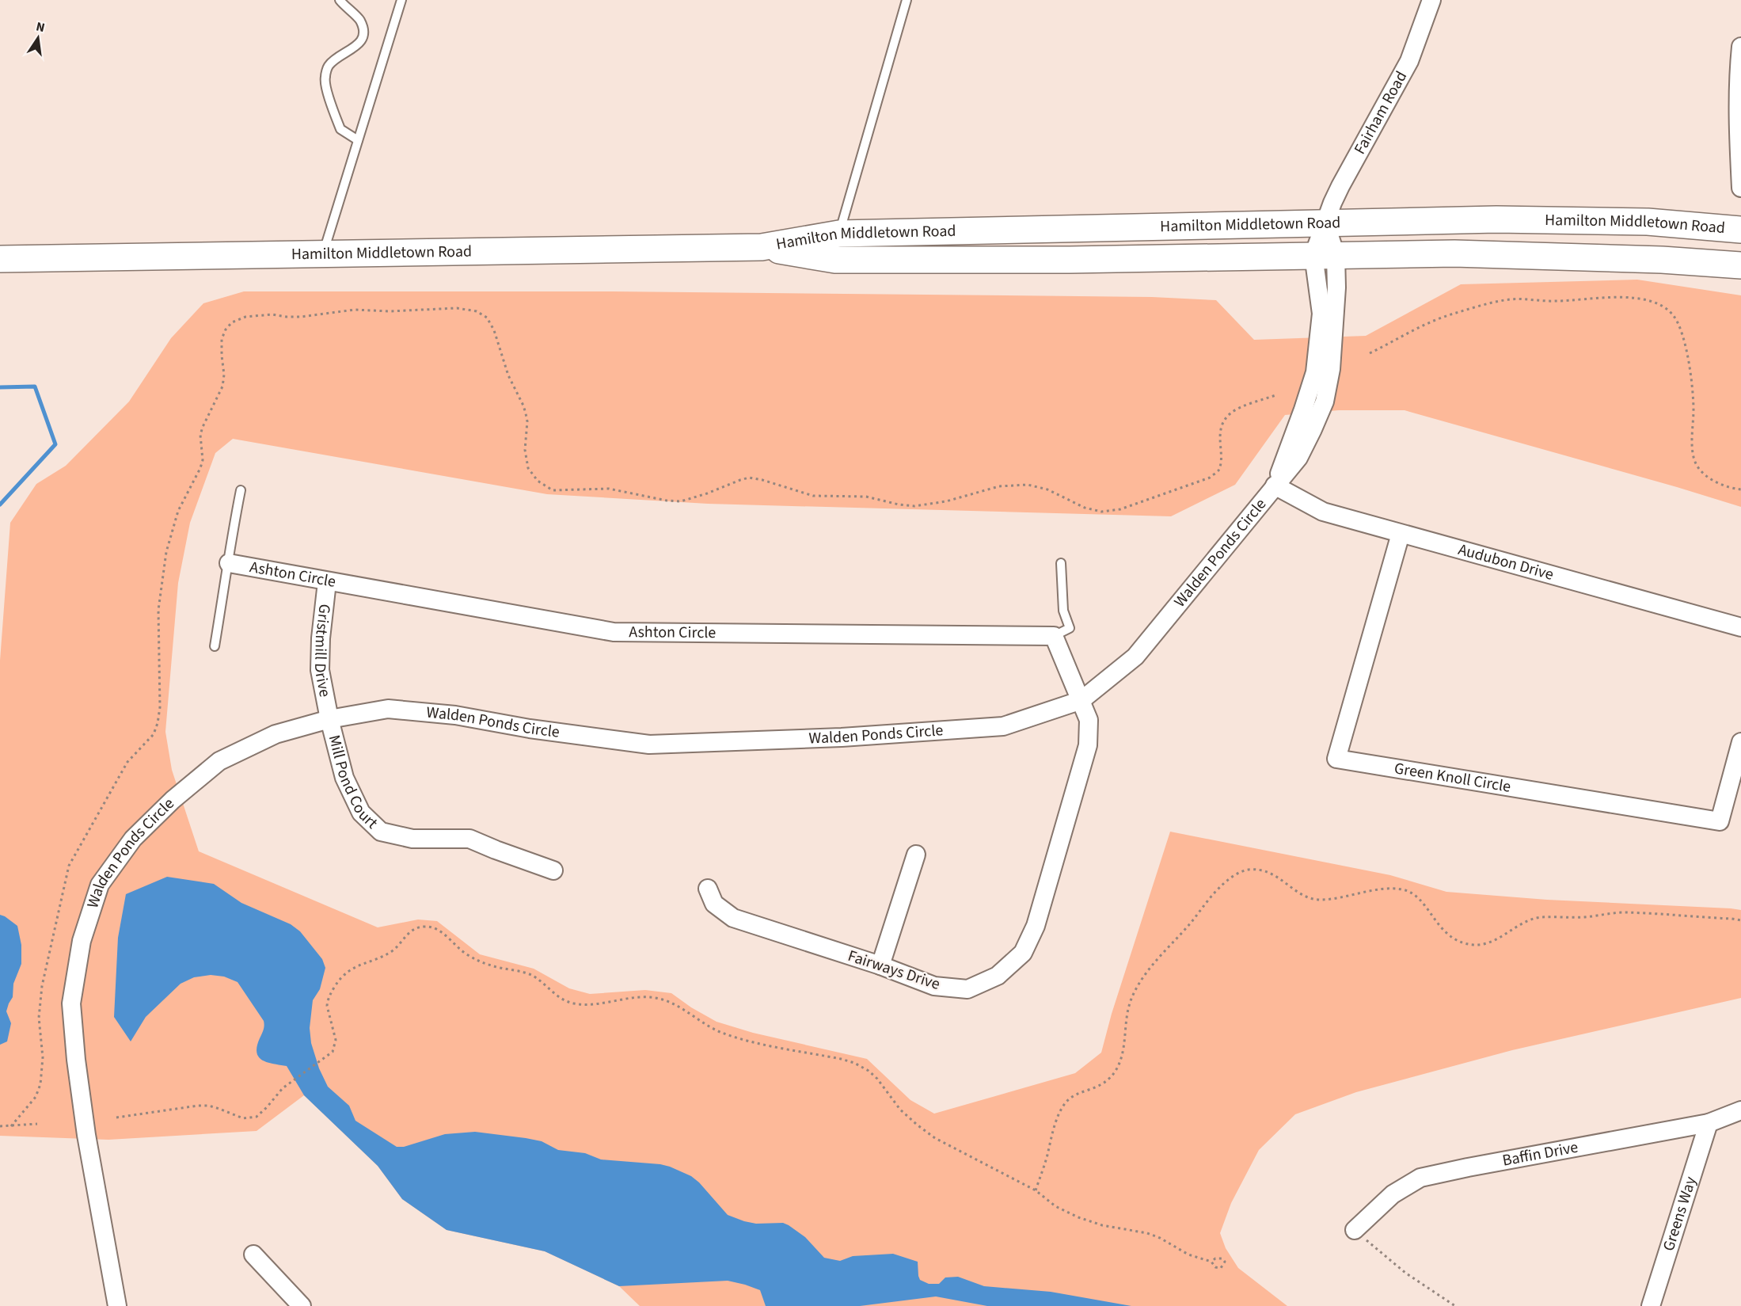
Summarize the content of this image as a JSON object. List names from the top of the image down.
{
  "streets": {
    "highway": ["Hamilton Middletown Road"],
    "street": [
      "Fairham Road",
      "Walden Ponds Circle",
      "Audubon Drive",
      "Ashton Circle",
      "Gristmill Drive",
      "Green Knoll Circle",
      "Mill Pond Court",
      "Fairways Drive",
      "Baffin Drive",
      "Greens Way"
    ]
  },
  "crossings": [
    ["Fairham Road", "Hamilton Middletown Road"],
    ["Fairham Road", "Walden Ponds Circle"],
    ["Hamilton Middletown Road", "Walden Ponds Circle"],
    ["Walden Ponds Circle", "Audubon Drive"],
    ["Walden Ponds Circle", "Gristmill Drive"],
    ["Walden Ponds Circle", "Mill Pond Court"],
    ["Walden Ponds Circle", "Fairways Drive"],
    ["Audubon Drive", "Green Knoll Circle"],
    ["Ashton Circle", "Gristmill Drive"],
    ["Gristmill Drive", "Mill Pond Court"],
    ["Baffin Drive", "Greens Way"]
  ],
  "north": "top"
}
